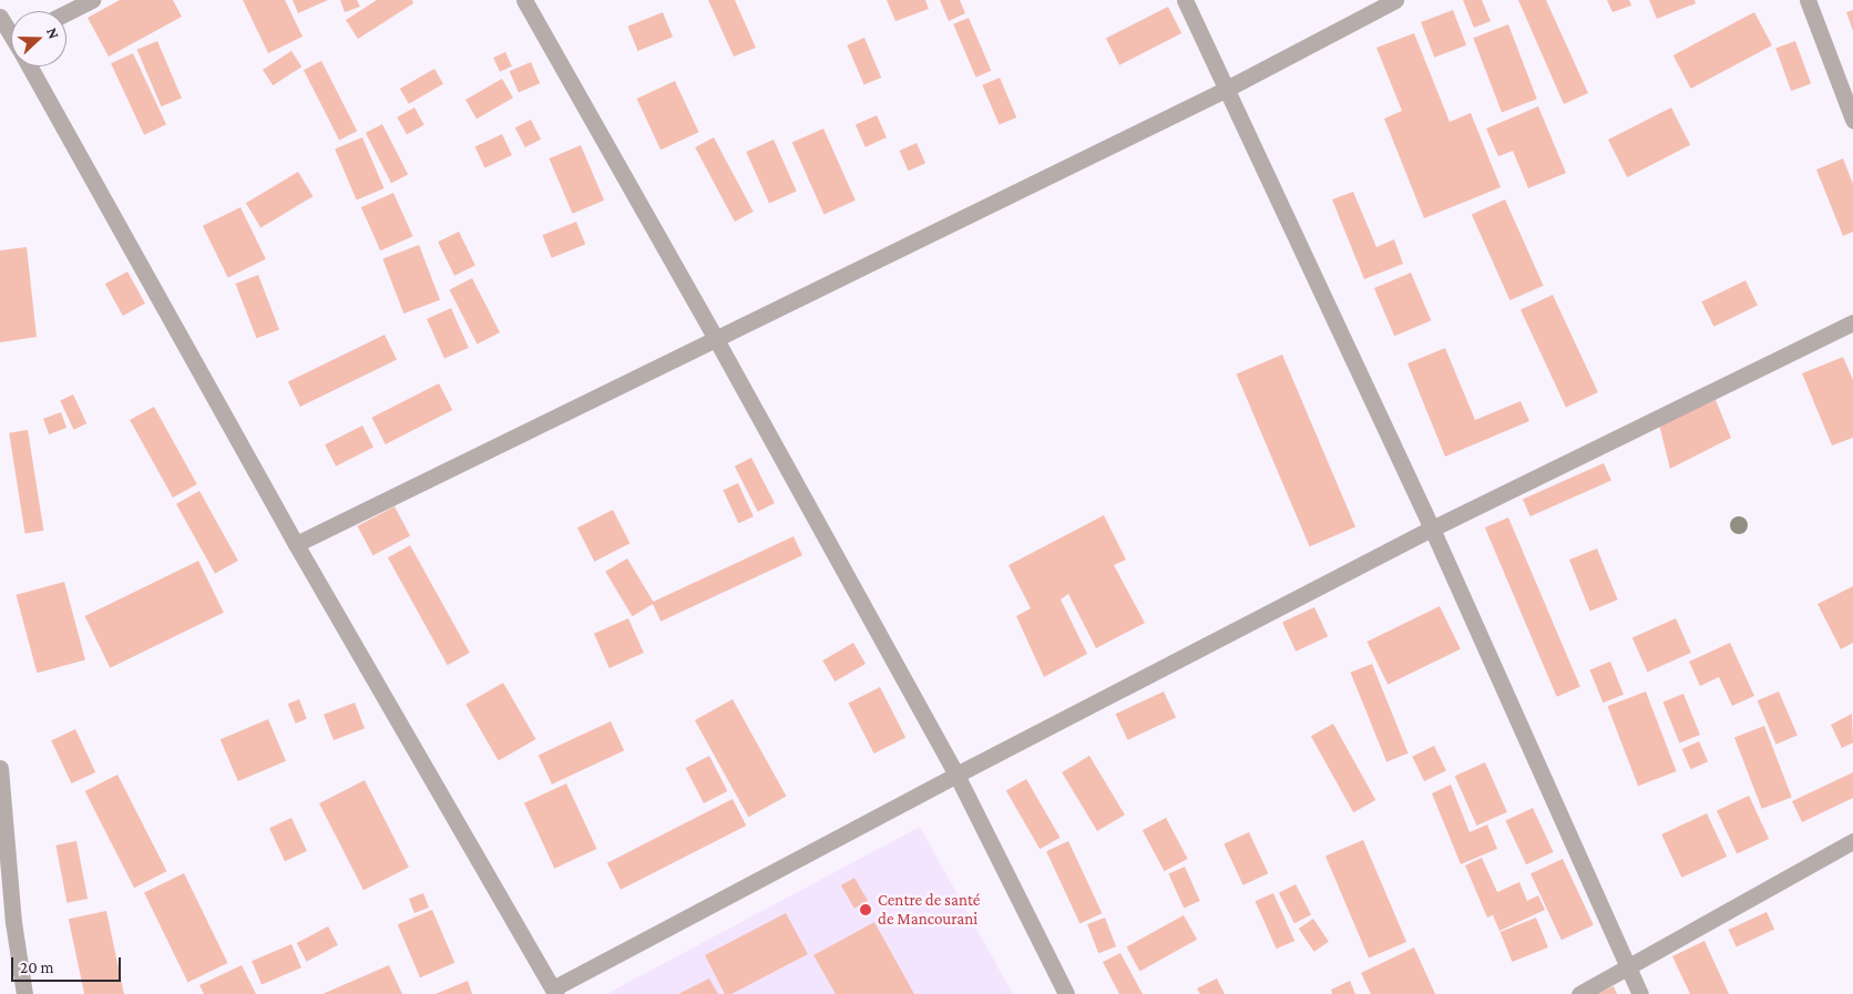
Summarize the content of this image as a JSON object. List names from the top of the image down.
{
  "places": ["Centre de santé de Mancourani"],
  "scale_bar": "20 m",
  "north": "right"
}
